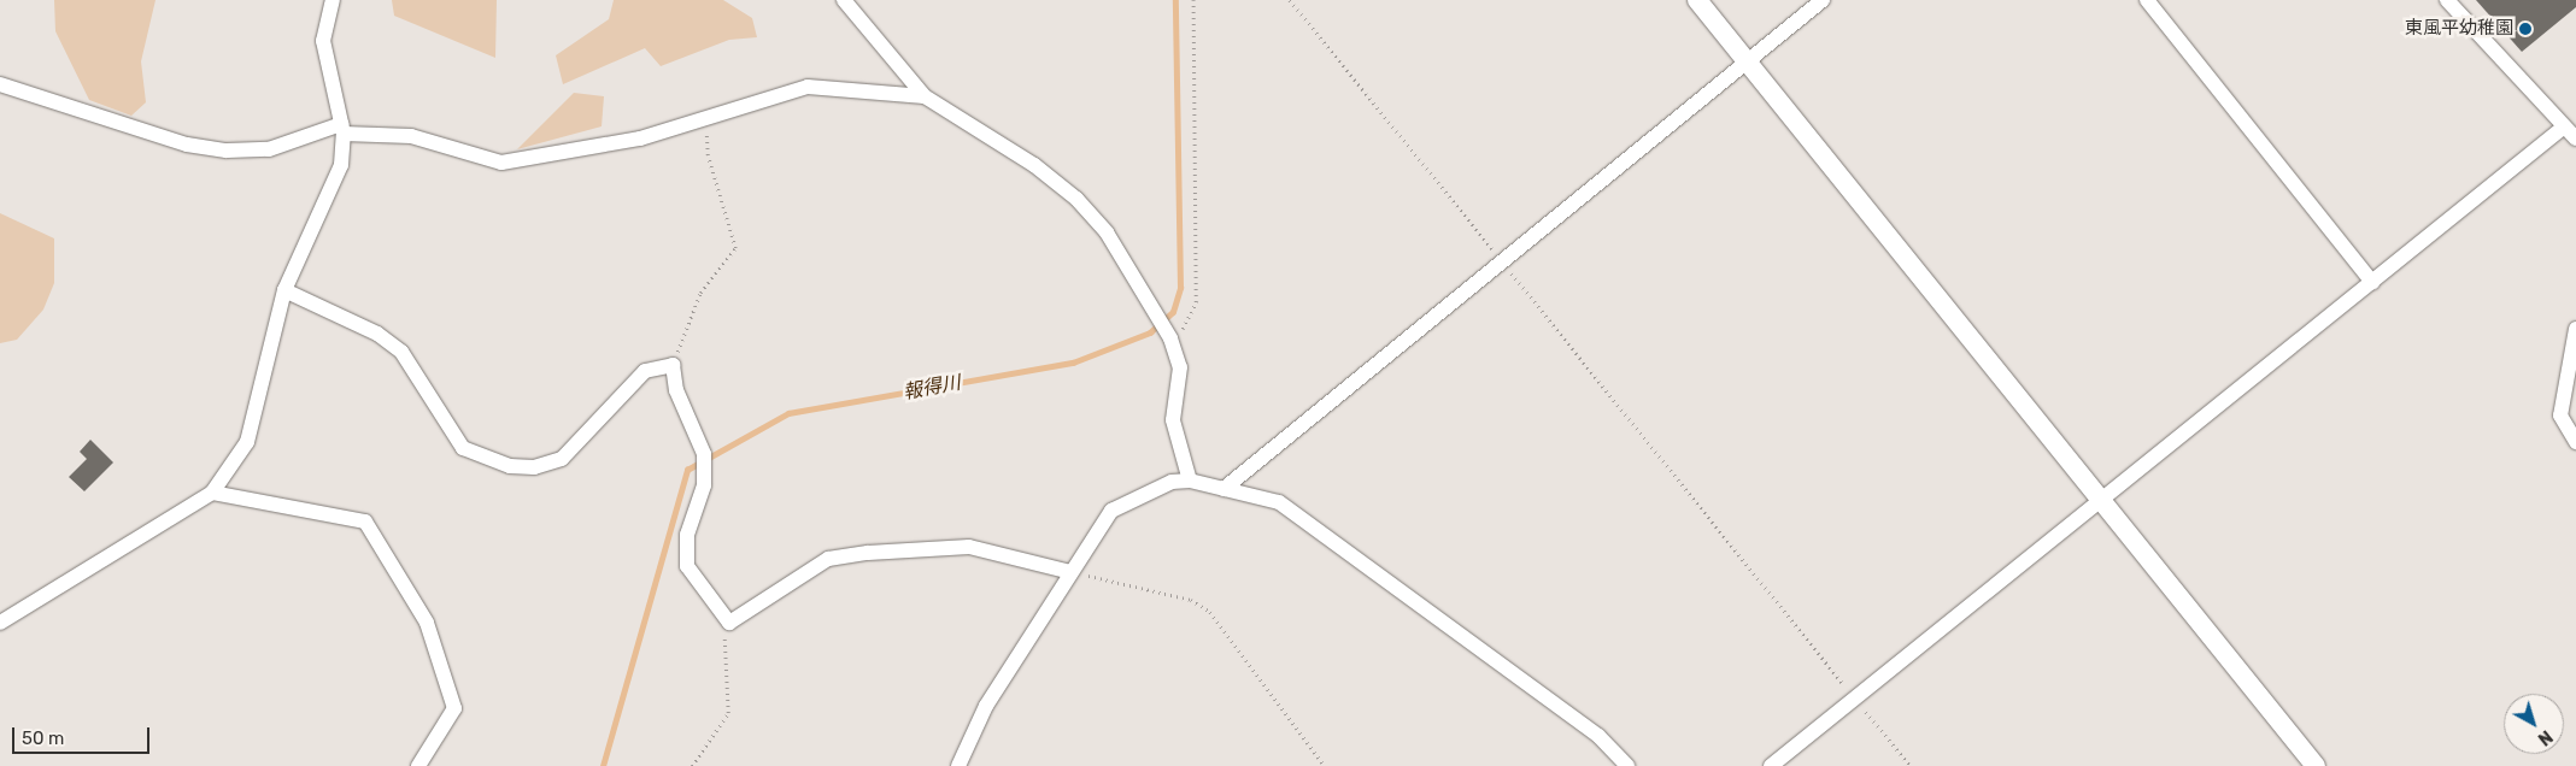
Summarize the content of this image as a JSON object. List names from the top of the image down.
{
  "water": ["報得川"],
  "places": ["東風平幼稚園"],
  "scale_bar": "50 m",
  "north": "bottom right"
}
